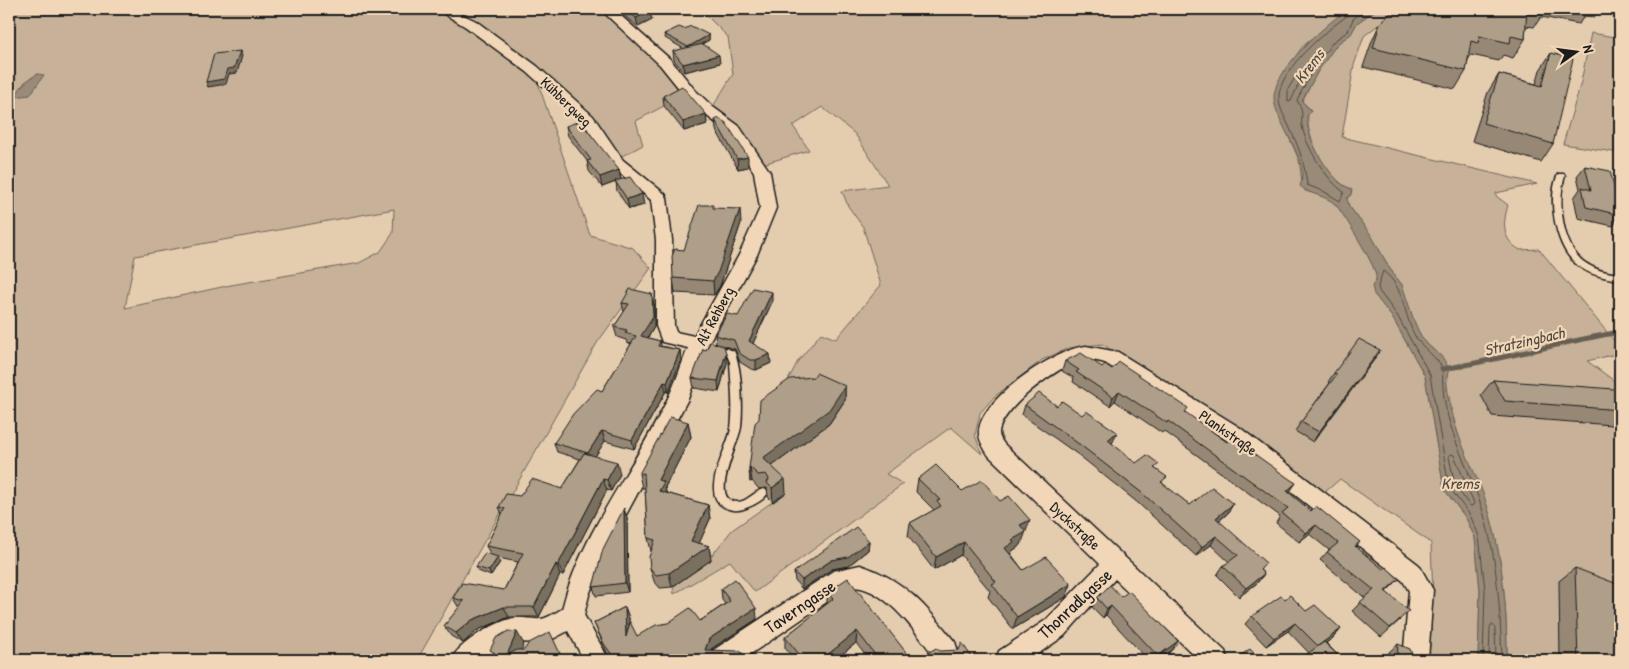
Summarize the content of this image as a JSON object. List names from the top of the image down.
{
  "streets": {
    "street": [
      "Kühbergweg",
      "Alt Rehberg",
      "Plankstraße",
      "Dyckstraße",
      "Thonradlgasse",
      "Taverngasse"
    ]
  },
  "crossings": [
    ["Kühbergweg", "Alt Rehberg"],
    ["Plankstraße", "Dyckstraße"],
    ["Dyckstraße", "Thonradlgasse"]
  ],
  "water": ["Krems", "Stratzingbach"],
  "north": "right"
}
